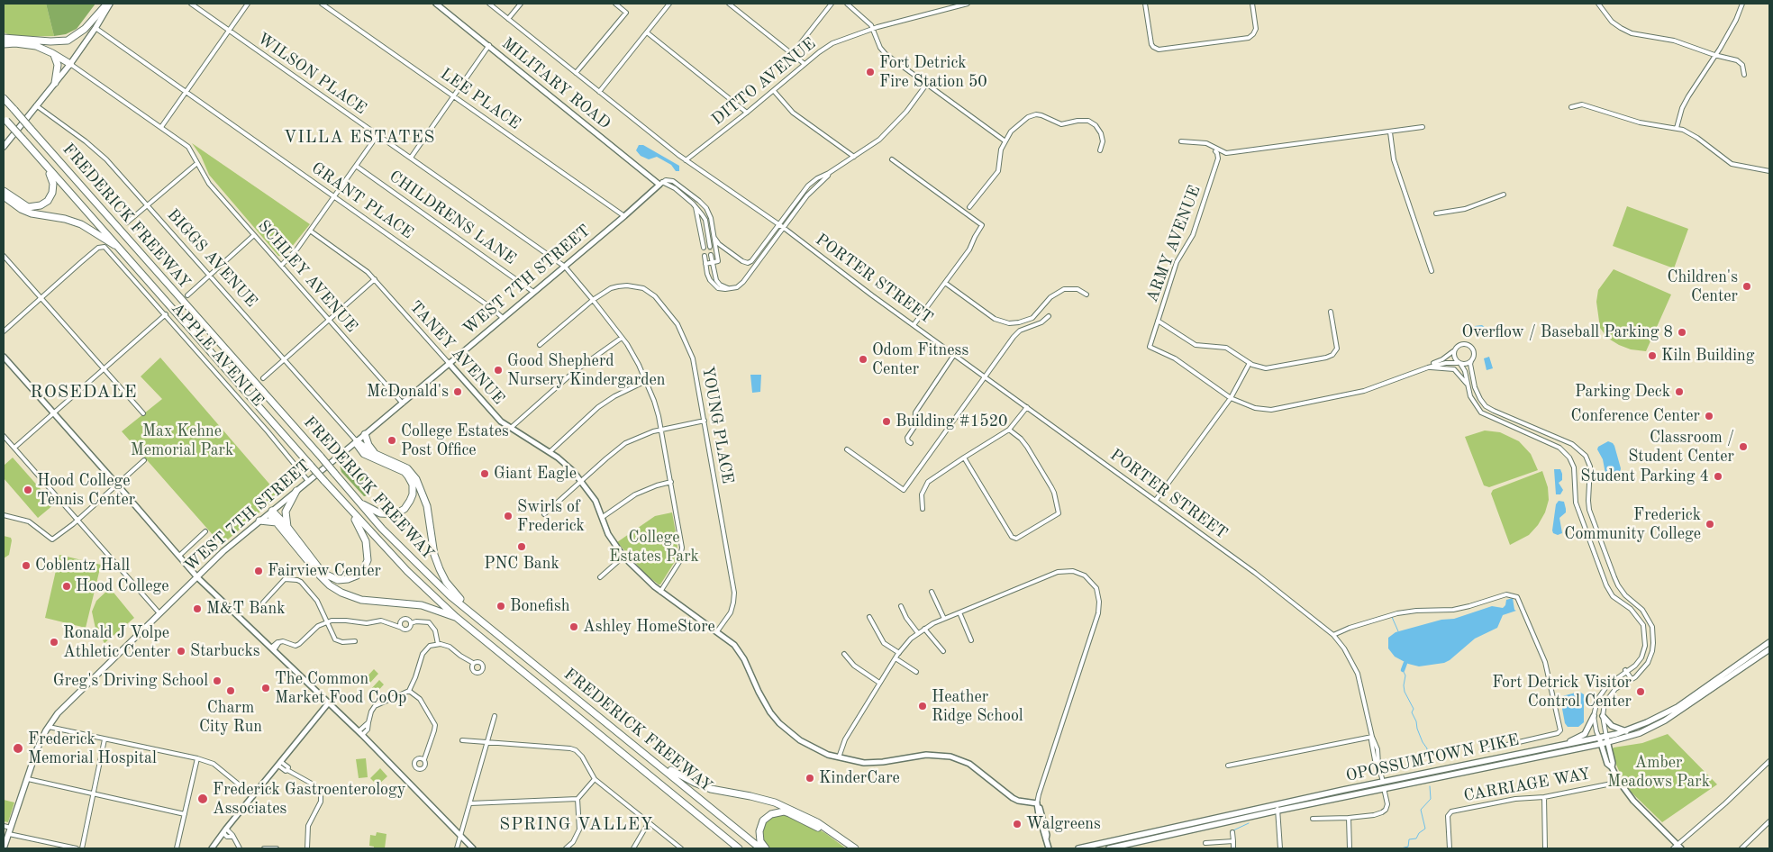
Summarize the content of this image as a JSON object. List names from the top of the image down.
{
  "streets": {
    "highway": ["FREDERICK FREEWAY"],
    "main road": ["WEST 7TH STREET", "OPOSSUMTOWN PIKE"],
    "street": [
      "WILSON PLACE",
      "DITTO AVENUE",
      "MILITARY ROAD",
      "LEE PLACE",
      "GRANT PLACE",
      "CHILDRENS LANE",
      "ARMY AVENUE",
      "BIGGS AVENUE",
      "SCHLEY AVENUE",
      "PORTER STREET",
      "TANEY AVENUE",
      "APPLE AVENUE",
      "YOUNG PLACE",
      "CARRIAGE WAY"
    ]
  },
  "crossings": [
    ["WILSON PLACE", "WEST 7TH STREET"],
    ["WILSON PLACE", "TANEY AVENUE"],
    ["WILSON PLACE", "YOUNG PLACE"],
    ["DITTO AVENUE", "PORTER STREET"],
    ["MILITARY ROAD", "WEST 7TH STREET"],
    ["LEE PLACE", "WEST 7TH STREET"],
    ["GRANT PLACE", "WEST 7TH STREET"],
    ["CHILDRENS LANE", "WEST 7TH STREET"],
    ["BIGGS AVENUE", "WEST 7TH STREET"],
    ["SCHLEY AVENUE", "WEST 7TH STREET"],
    ["PORTER STREET", "OPOSSUMTOWN PIKE"],
    ["WEST 7TH STREET", "TANEY AVENUE"],
    ["WEST 7TH STREET", "APPLE AVENUE"],
    ["TANEY AVENUE", "YOUNG PLACE"]
  ],
  "districts": ["VILLA ESTATES", "ROSEDALE", "SPRING VALLEY"],
  "parks": ["Max Kehne Memorial Park", "College Estates Park", "Amber Meadows Park"],
  "places": [
    "Fort Detrick Fire Station 50",
    "Children's Center",
    "Overflow / Baseball Parking 8",
    "Kiln Building",
    "Odom Fitness Center",
    "Good Shepherd Nursery Kindergarden",
    "McDonald's",
    "Parking Deck",
    "Conference Center",
    "Building #1520",
    "College Estates Post Office",
    "Classroom / Student Center",
    "Giant Eagle",
    "Student Parking 4",
    "Hood College Tennis Center",
    "Swirls of Frederick",
    "Frederick Community College",
    "PNC Bank",
    "Coblentz Hall",
    "Fairview Center",
    "Hood College",
    "Bonefish",
    "M&T Bank",
    "Ashley HomeStore",
    "Ronald J Volpe Athletic Center",
    "Starbucks",
    "Greg's Driving School",
    "The Common Market Food CoOp",
    "Charm City Run",
    "Fort Detrick Visitor Control Center",
    "Heather Ridge School",
    "Frederick Memorial Hospital",
    "KinderCare",
    "Frederick Gastroenterology Associates",
    "Walgreens"
  ]
}
